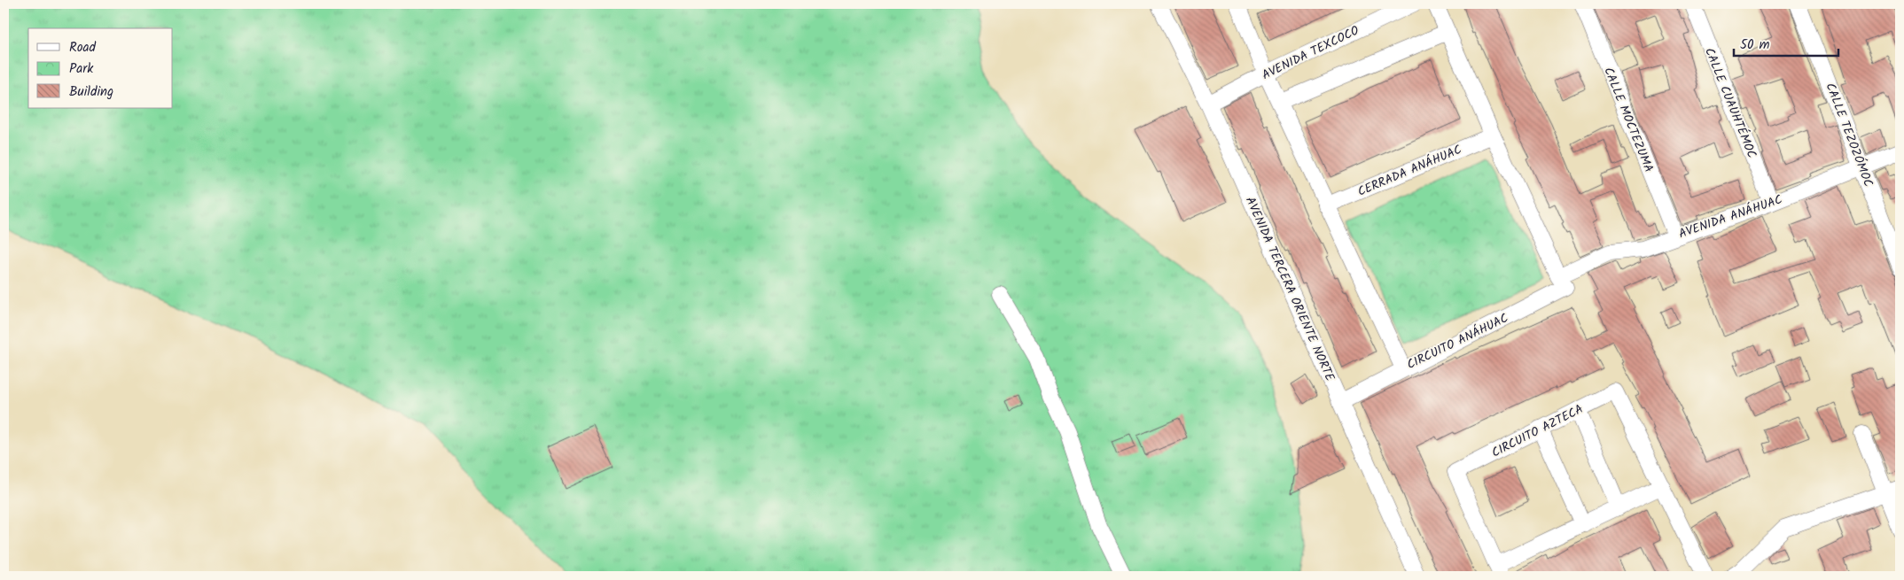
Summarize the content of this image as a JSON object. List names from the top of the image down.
{
  "streets": {
    "street": [
      "AVENIDA TEXCOCO",
      "CALLE CUAUHTÉMOC",
      "CALLE MOCTEZUMA",
      "CALLE TEZOZÓMOC",
      "CERRADA ANÁHUAC",
      "AVENIDA ANÁHUAC",
      "AVENIDA TERCERA ORIENTE NORTE",
      "CIRCUITO ANÁHUAC",
      "CIRCUITO AZTECA"
    ]
  },
  "crossings": [
    ["AVENIDA TEXCOCO", "AVENIDA TERCERA ORIENTE NORTE"],
    ["AVENIDA TEXCOCO", "CIRCUITO ANÁHUAC"],
    ["CALLE CUAUHTÉMOC", "AVENIDA ANÁHUAC"],
    ["CALLE MOCTEZUMA", "AVENIDA ANÁHUAC"],
    ["CALLE TEZOZÓMOC", "AVENIDA ANÁHUAC"],
    ["CERRADA ANÁHUAC", "CIRCUITO ANÁHUAC"],
    ["AVENIDA ANÁHUAC", "CIRCUITO ANÁHUAC"]
  ],
  "legend": ["Road", "Park", "Building"],
  "scale_bar": "50 m"
}
